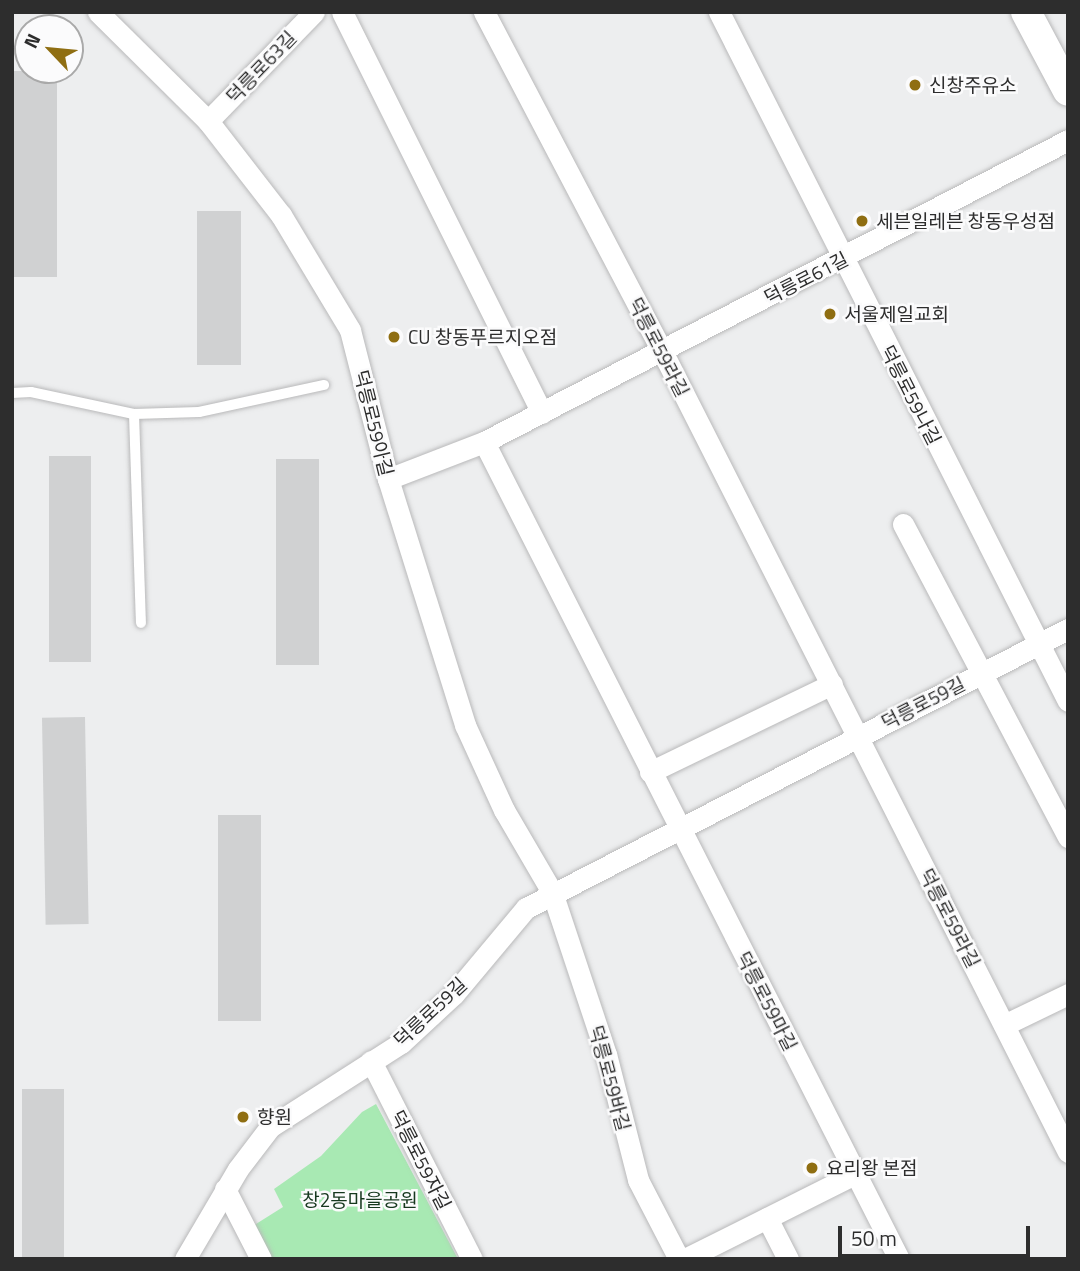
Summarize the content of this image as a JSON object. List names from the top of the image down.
{
  "streets": {
    "street": [
      "덕릉로63길",
      "덕릉로61길",
      "덕릉로59라길",
      "덕릉로59나길",
      "덕릉로59아길",
      "덕릉로59길",
      "덕릉로59마길",
      "덕릉로59바길",
      "덕릉로59자길"
    ]
  },
  "crossings": [
    ["덕릉로63길", "덕릉로59아길"],
    ["덕릉로61길", "덕릉로59라길"],
    ["덕릉로61길", "덕릉로59나길"],
    ["덕릉로61길", "덕릉로59아길"],
    ["덕릉로59라길", "덕릉로59길"],
    ["덕릉로59나길", "덕릉로59길"],
    ["덕릉로59아길", "덕릉로59길"],
    ["덕릉로59아길", "덕릉로59바길"],
    ["덕릉로59길", "덕릉로59마길"],
    ["덕릉로59길", "덕릉로59바길"],
    ["덕릉로59길", "덕릉로59자길"]
  ],
  "parks": ["창2동마을공원"],
  "places": [
    "신창주유소",
    "세븐일레븐 창동우성점",
    "서울제일교회",
    "CU 창동푸르지오점",
    "향원",
    "요리왕 본점"
  ],
  "scale_bar": "50 m",
  "north": "top left"
}
